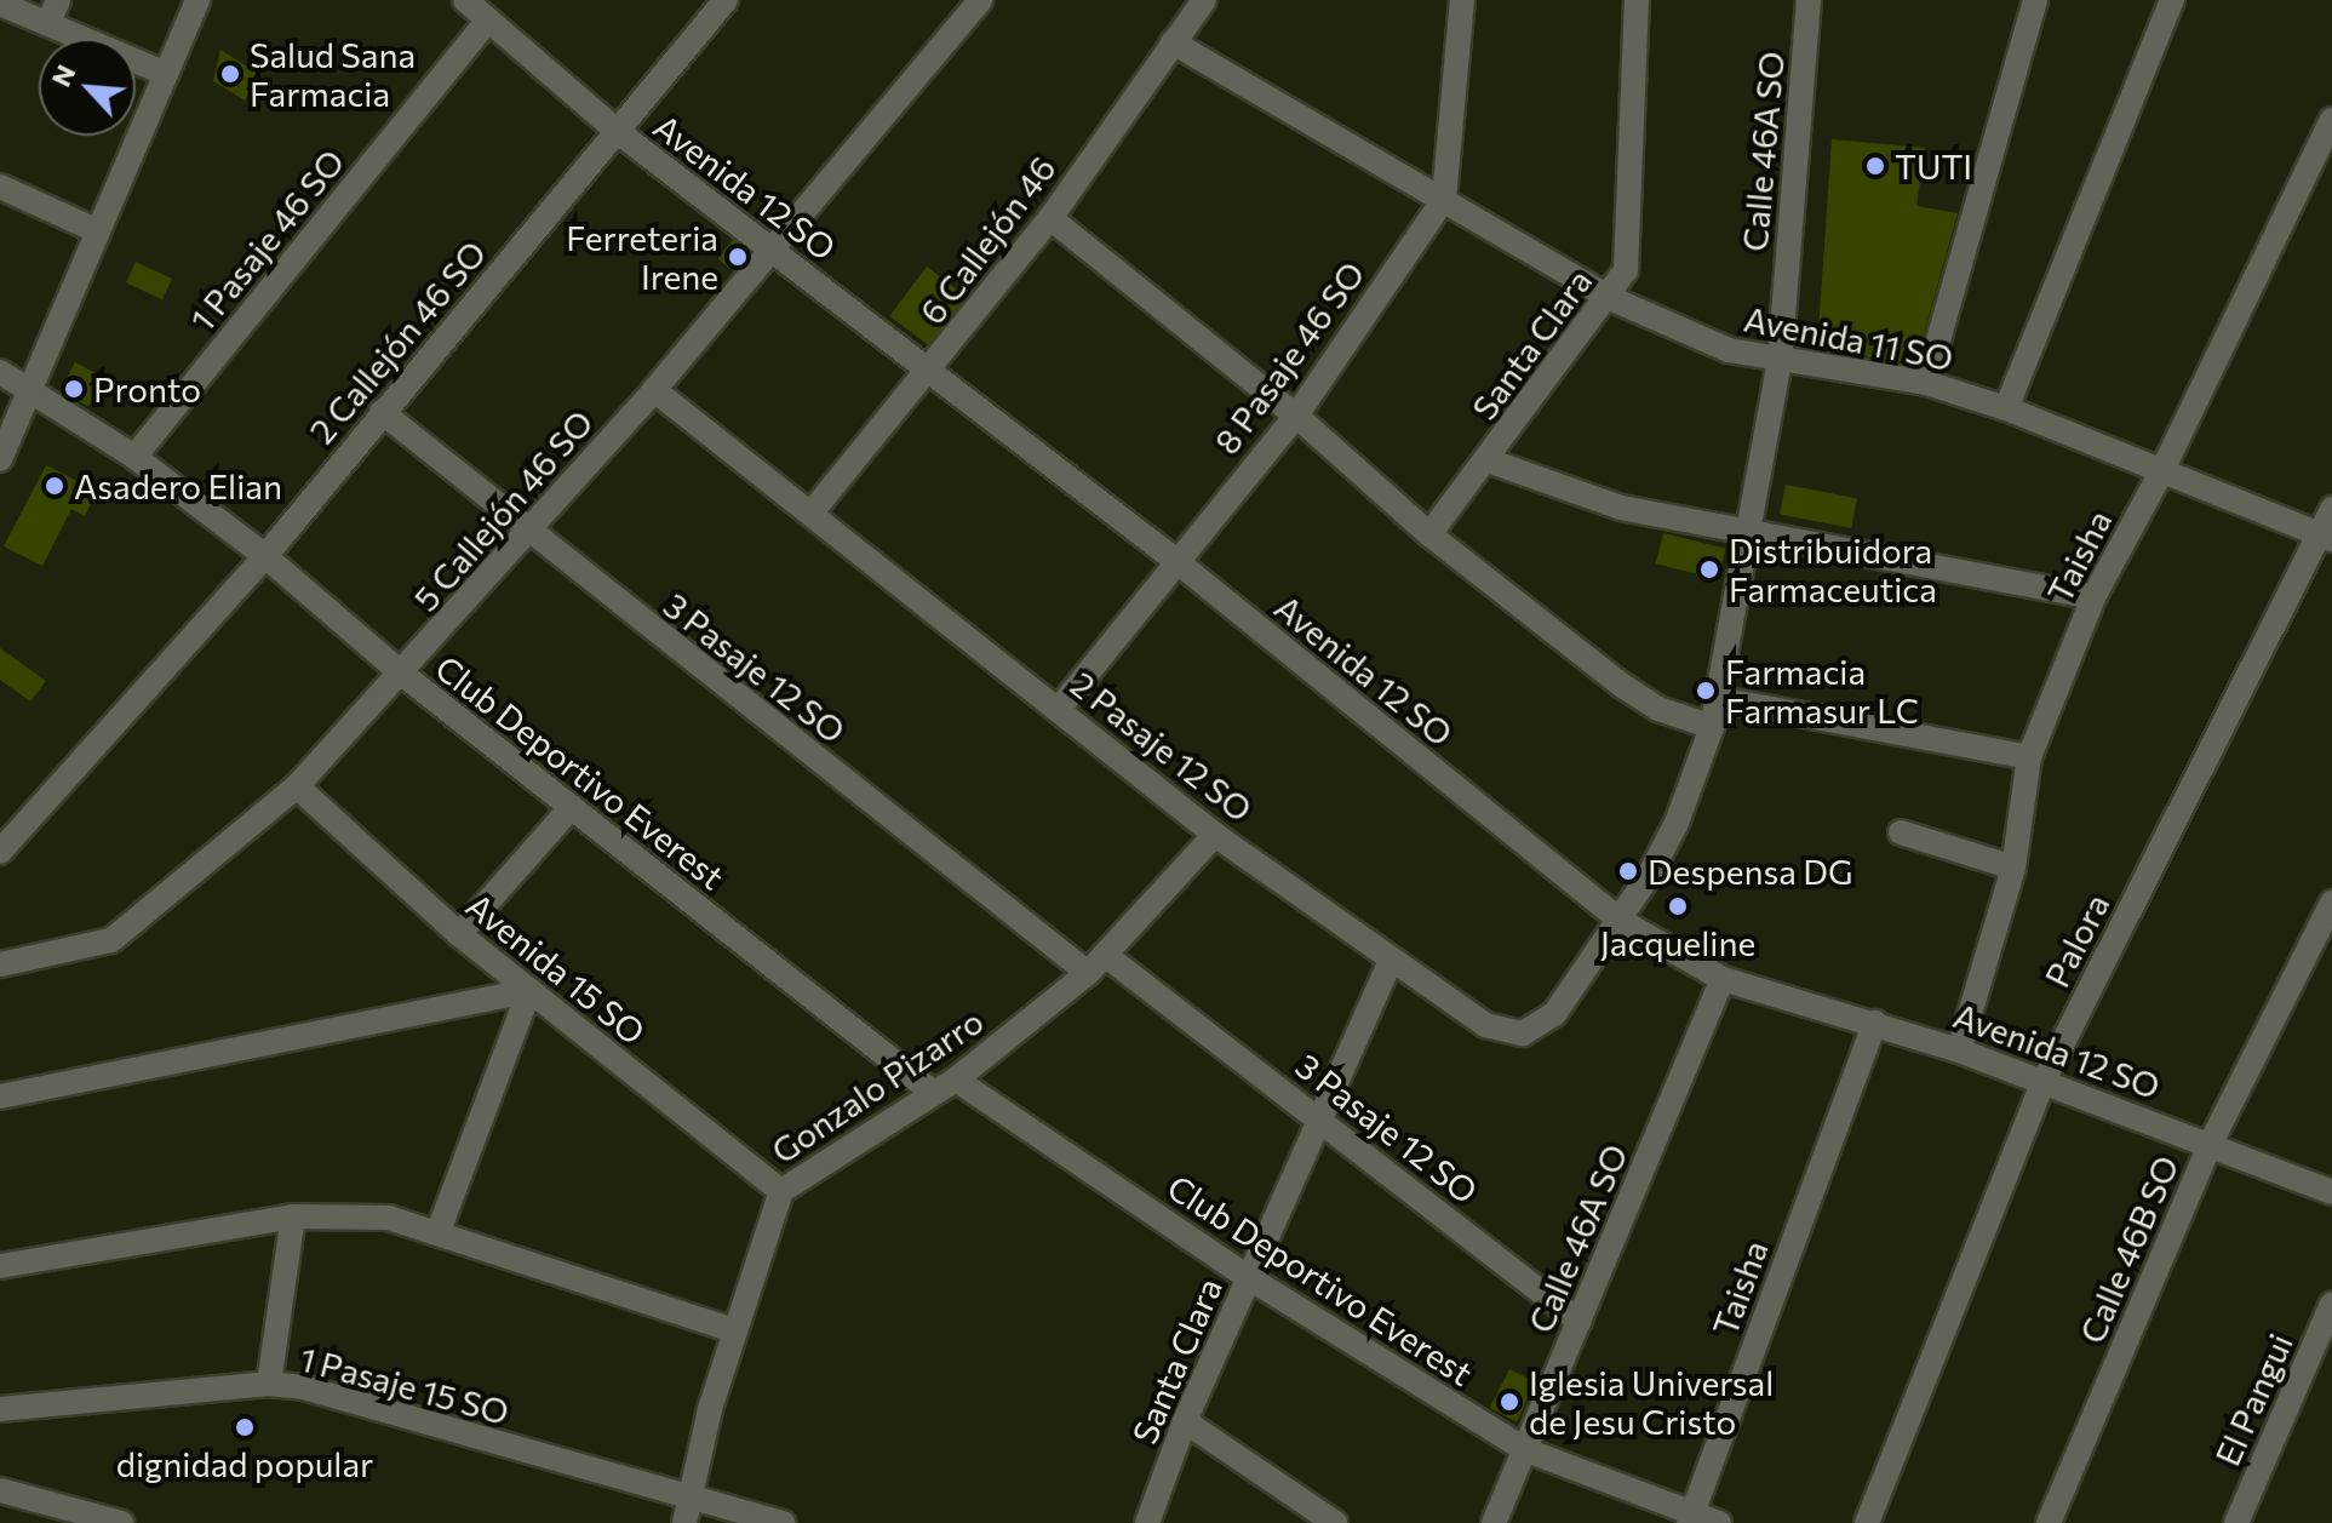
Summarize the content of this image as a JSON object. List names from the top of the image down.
{
  "streets": {
    "street": [
      "Calle 46A SO",
      "Avenida 12 SO",
      "1 Pasaje 46 SO",
      "6 Callejón 46",
      "Avenida 11 SO",
      "2 Callejón 46 SO",
      "Santa Clara",
      "8 Pasaje 46 SO",
      "5 Callejón 46 SO",
      "Taisha",
      "3 Pasaje 12 SO",
      "2 Pasaje 12 SO",
      "Club Deportivo Everest",
      "Palora",
      "Avenida 15 SO",
      "Gonzalo Pizarro",
      "Calle 46B SO",
      "1 Pasaje 15 SO",
      "El Pangui"
    ]
  },
  "crossings": [
    ["Calle 46A SO", "Avenida 12 SO"],
    ["Calle 46A SO", "Avenida 11 SO"],
    ["Calle 46A SO", "3 Pasaje 12 SO"],
    ["Calle 46A SO", "2 Pasaje 12 SO"],
    ["Calle 46A SO", "Club Deportivo Everest"],
    ["Avenida 12 SO", "1 Pasaje 46 SO"],
    ["Avenida 12 SO", "6 Callejón 46"],
    ["Avenida 12 SO", "2 Callejón 46 SO"],
    ["Avenida 12 SO", "8 Pasaje 46 SO"],
    ["Avenida 12 SO", "5 Callejón 46 SO"],
    ["Avenida 12 SO", "Taisha"],
    ["Avenida 12 SO", "2 Pasaje 12 SO"],
    ["Avenida 12 SO", "Palora"],
    ["Avenida 12 SO", "Calle 46B SO"],
    ["1 Pasaje 46 SO", "Club Deportivo Everest"],
    ["6 Callejón 46", "Avenida 11 SO"],
    ["6 Callejón 46", "2 Pasaje 12 SO"],
    ["Avenida 11 SO", "Santa Clara"],
    ["Avenida 11 SO", "8 Pasaje 46 SO"],
    ["Avenida 11 SO", "Taisha"],
    ["Avenida 11 SO", "Palora"],
    ["2 Callejón 46 SO", "3 Pasaje 12 SO"],
    ["2 Callejón 46 SO", "Club Deportivo Everest"],
    ["Santa Clara", "3 Pasaje 12 SO"],
    ["Santa Clara", "2 Pasaje 12 SO"],
    ["Santa Clara", "Club Deportivo Everest"],
    ["8 Pasaje 46 SO", "2 Pasaje 12 SO"],
    ["5 Callejón 46 SO", "3 Pasaje 12 SO"],
    ["5 Callejón 46 SO", "2 Pasaje 12 SO"],
    ["5 Callejón 46 SO", "Club Deportivo Everest"],
    ["5 Callejón 46 SO", "Avenida 15 SO"],
    ["Taisha", "Club Deportivo Everest"],
    ["3 Pasaje 12 SO", "Gonzalo Pizarro"],
    ["2 Pasaje 12 SO", "Gonzalo Pizarro"],
    ["Club Deportivo Everest", "Gonzalo Pizarro"],
    ["Avenida 15 SO", "Gonzalo Pizarro"],
    ["Gonzalo Pizarro", "1 Pasaje 15 SO"]
  ],
  "places": [
    "Salud Sana Farmacia",
    "TUTI",
    "Ferreteria Irene",
    "Pronto",
    "Asadero Elian",
    "Distribuidora Farmaceutica",
    "Farmacia Farmasur LC",
    "Despensa DG",
    "Jacqueline",
    "Iglesia Universal de Jesu Cristo",
    "dignidad popular"
  ],
  "north": "top left"
}
